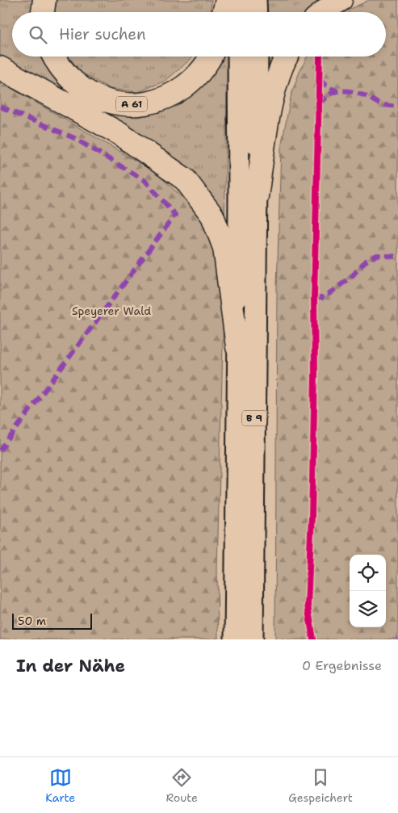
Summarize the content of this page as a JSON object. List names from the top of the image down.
{
  "streets": {
    "highway": ["A 61", "B 9"]
  },
  "parks": ["Speyerer Wald"],
  "scale_bar": "50 m",
  "page": {
    "search": "Hier suchen",
    "scale": "50 m",
    "heading": ["In der Nähe", "0 Ergebnisse"],
    "nav": ["Karte", "Route", "Gespeichert"]
  }
}
